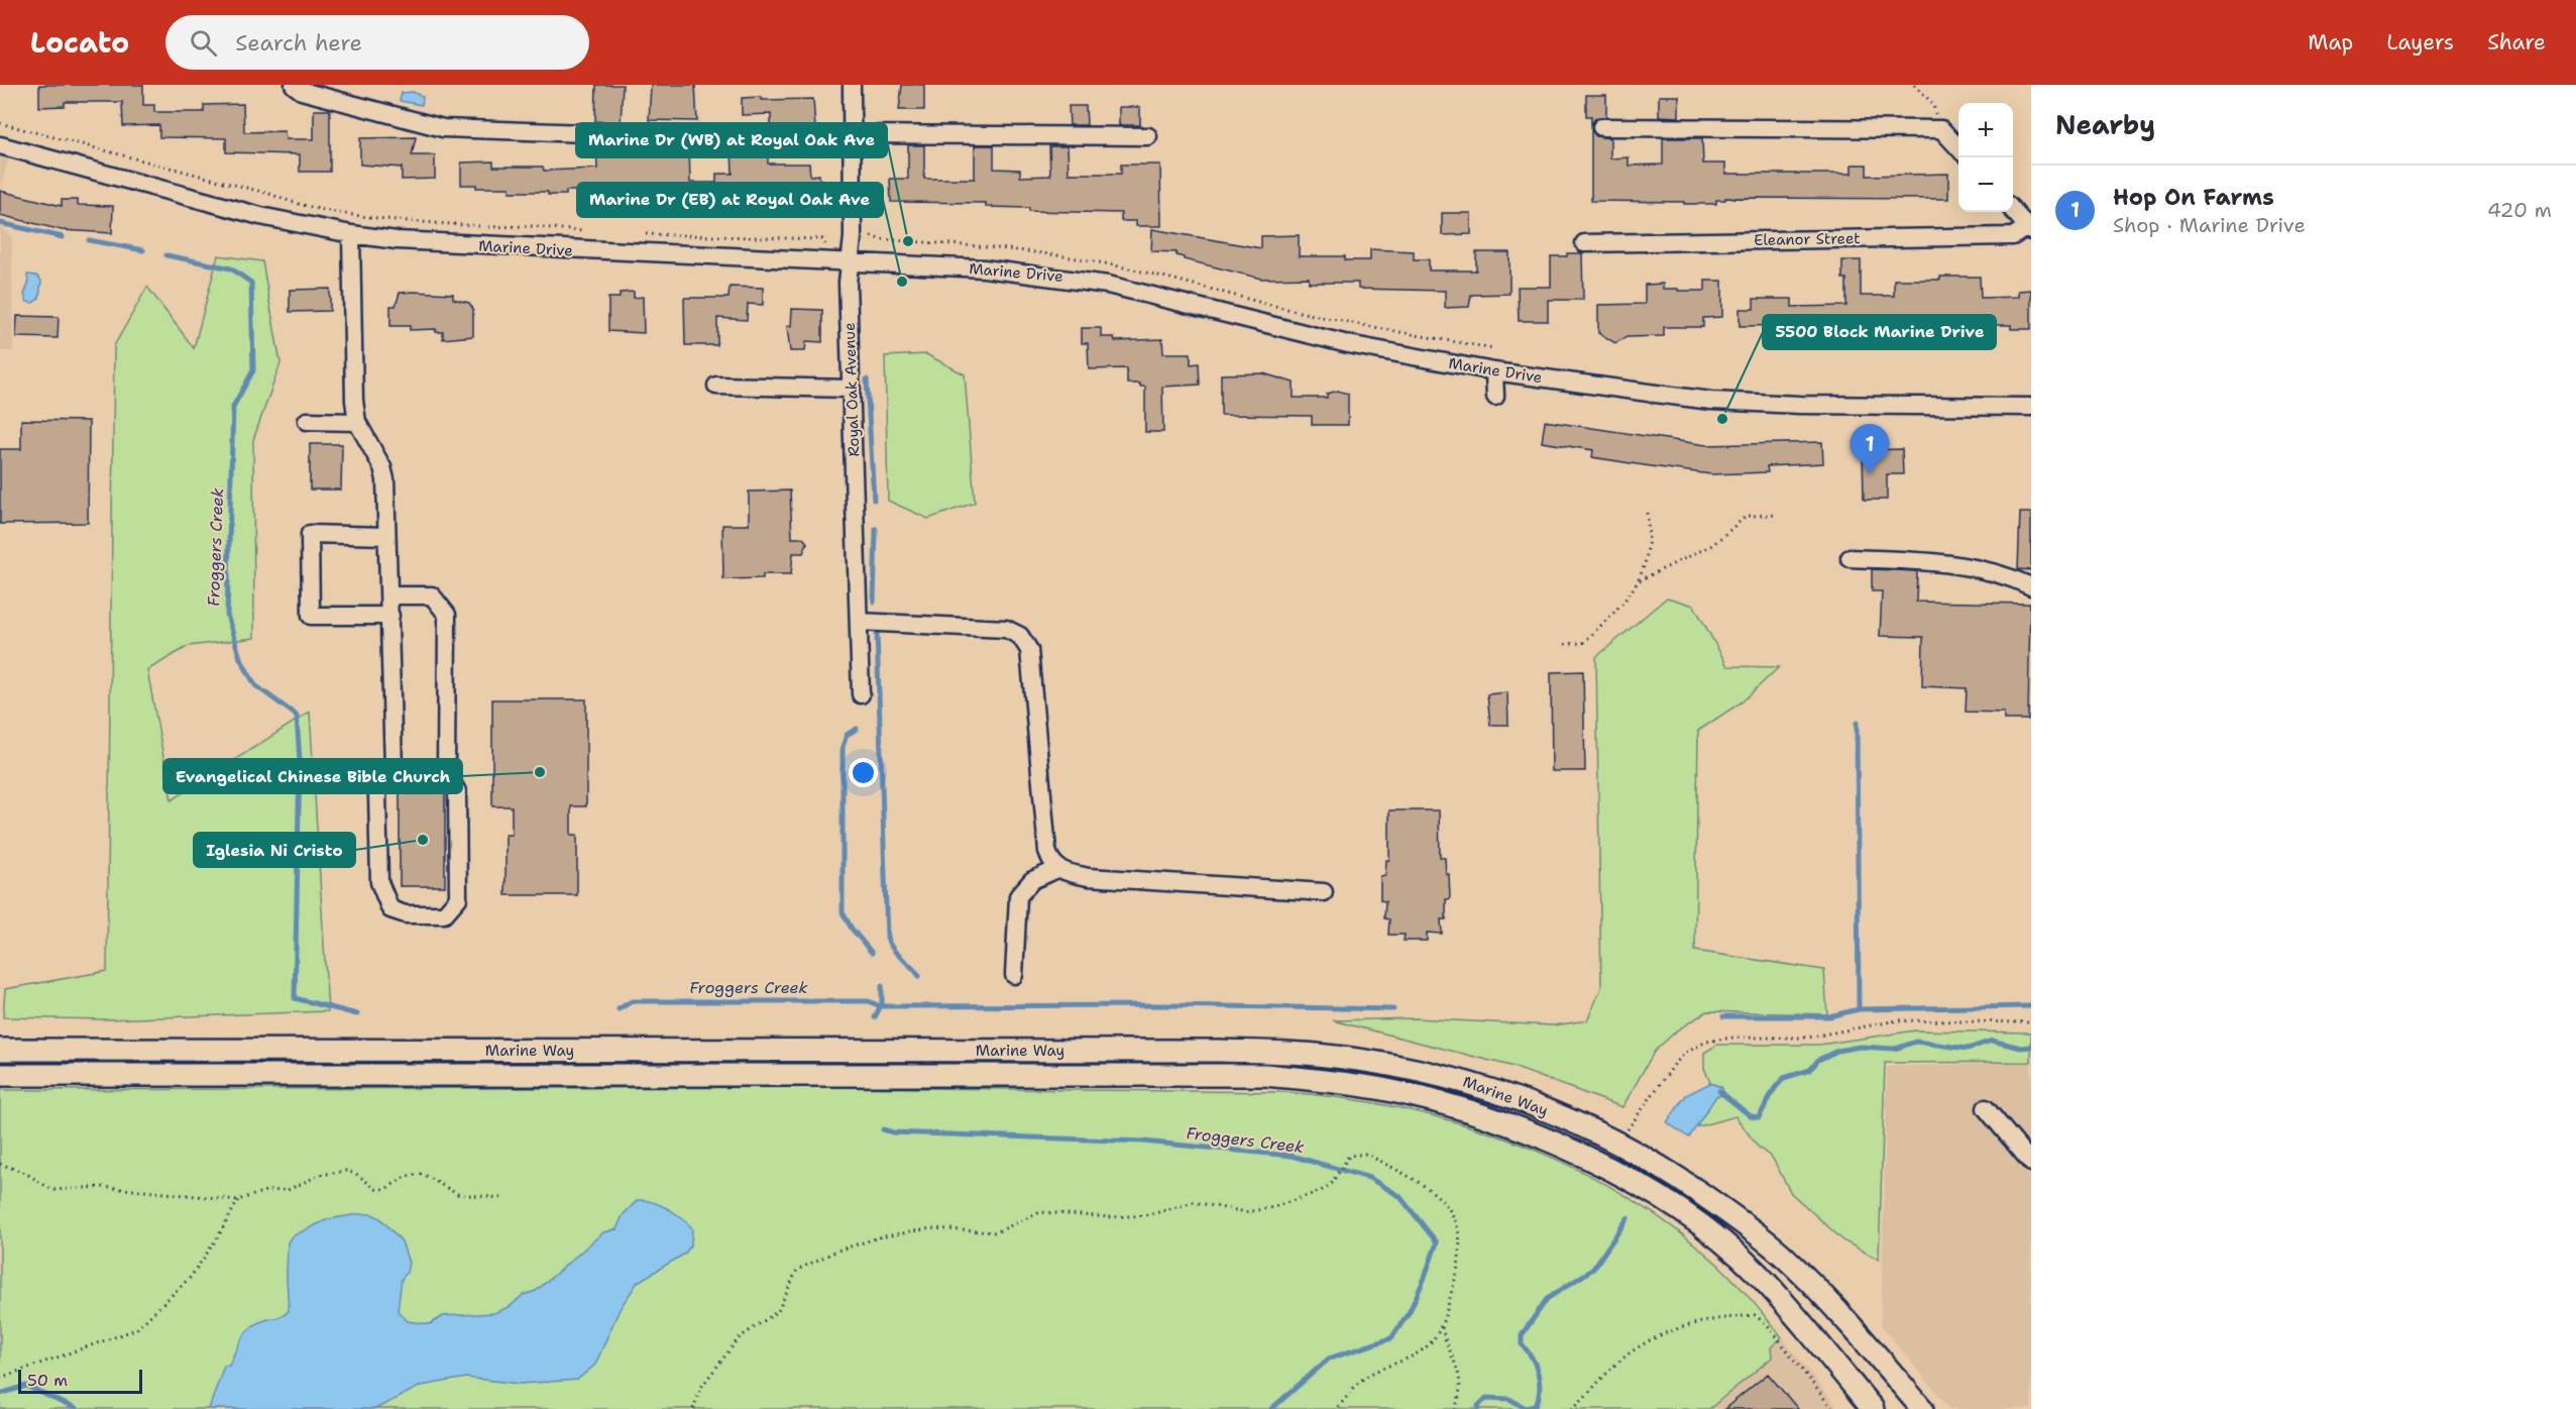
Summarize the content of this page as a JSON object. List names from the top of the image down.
{
  "streets": {
    "main road": ["Marine Way"],
    "street": ["Eleanor Street", "Marine Drive", "Royal Oak Avenue"]
  },
  "crossings": [
    ["Marine Drive", "Royal Oak Avenue"]
  ],
  "water": ["Froggers Creek"],
  "places": [
    "Marine Dr (WB) at Royal Oak Ave",
    "Marine Dr (EB) at Royal Oak Ave",
    "5500 Block Marine Drive",
    "Evangelical Chinese Bible Church",
    "Iglesia Ni Cristo"
  ],
  "scale_bar": "50 m",
  "page": {
    "header": "Locato",
    "search": "Search here",
    "nav": ["Map", "Layers", "Share"],
    "heading": "Nearby",
    "map_buttons": ["+", "−"],
    "list": [
      {
        "mark": "1",
        "name": "Hop On Farms",
        "note": "Shop · Marine Drive",
        "value": "420 m"
      }
    ],
    "pins": "1",
    "scale": "50 m"
  }
}
